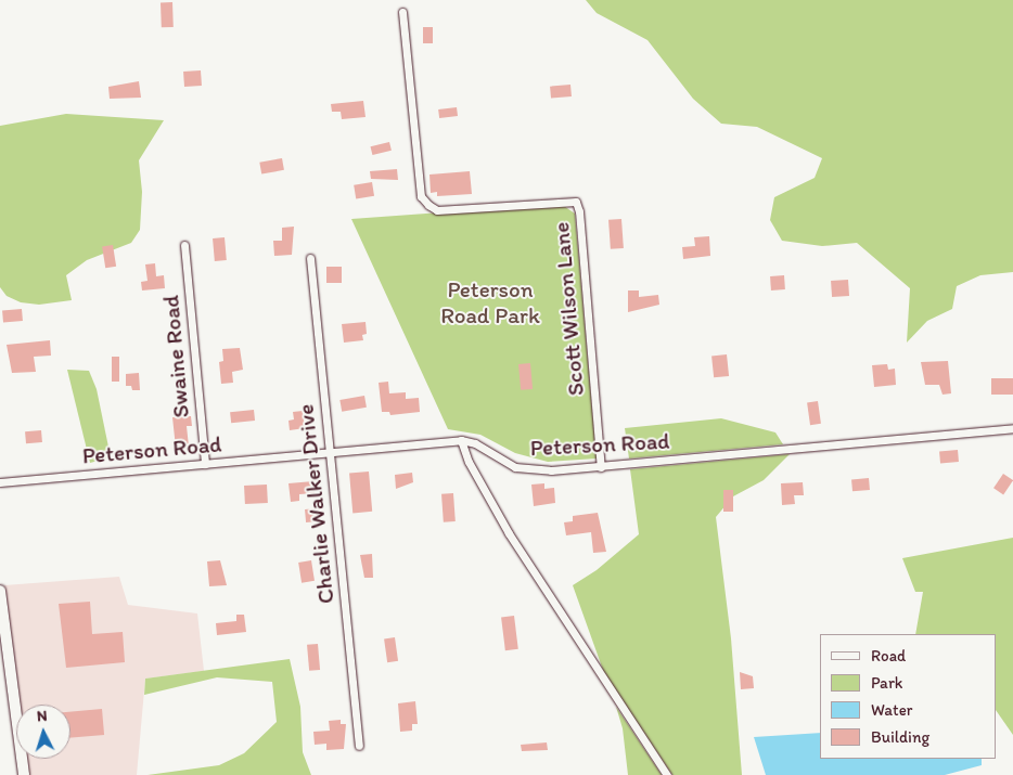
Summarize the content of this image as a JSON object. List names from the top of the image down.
{
  "streets": {
    "street": [
      "Scott Wilson Lane",
      "Swaine Road",
      "Peterson Road",
      "Charlie Walker Drive"
    ]
  },
  "crossings": [
    ["Scott Wilson Lane", "Peterson Road"],
    ["Swaine Road", "Peterson Road"],
    ["Peterson Road", "Charlie Walker Drive"]
  ],
  "parks": ["Peterson Road Park"],
  "legend": [
    "Road",
    "Park",
    "Water",
    "Building"
  ],
  "north": "top"
}
